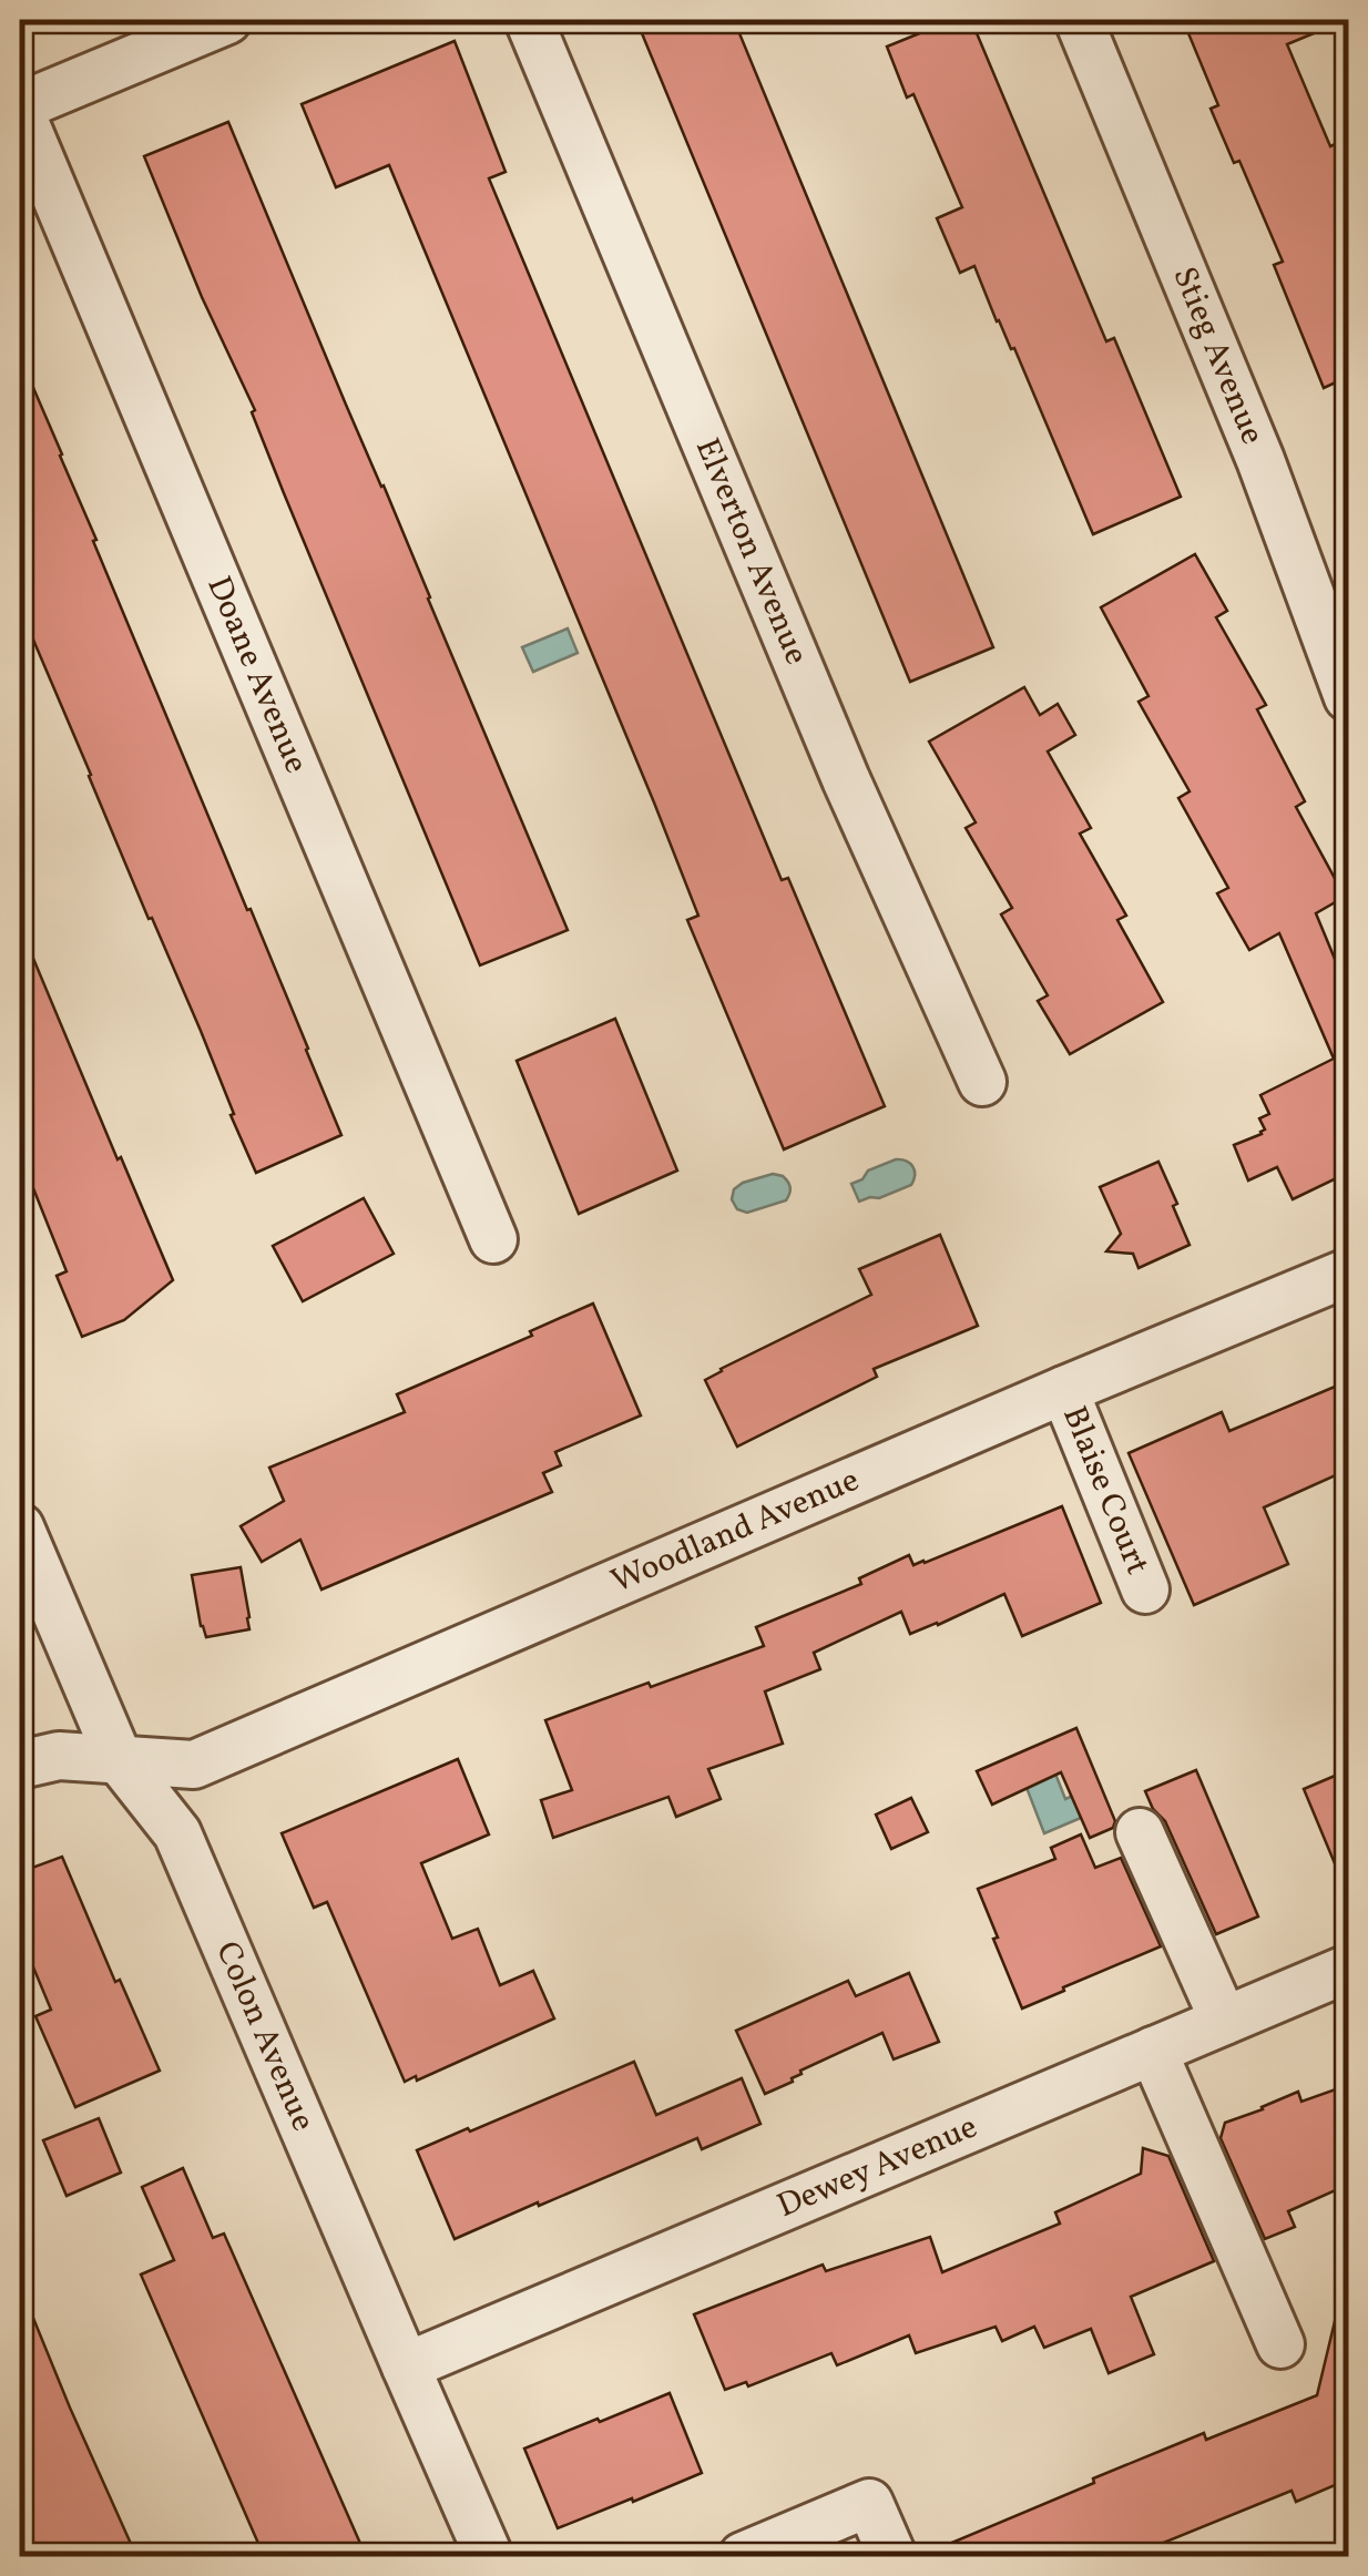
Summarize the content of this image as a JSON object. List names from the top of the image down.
{
  "streets": {
    "street": [
      "Stieg Avenue",
      "Elverton Avenue",
      "Doane Avenue",
      "Blaise Court",
      "Woodland Avenue",
      "Colon Avenue",
      "Dewey Avenue"
    ]
  },
  "crossings": [
    ["Blaise Court", "Woodland Avenue"],
    ["Woodland Avenue", "Colon Avenue"],
    ["Colon Avenue", "Dewey Avenue"]
  ]
}
